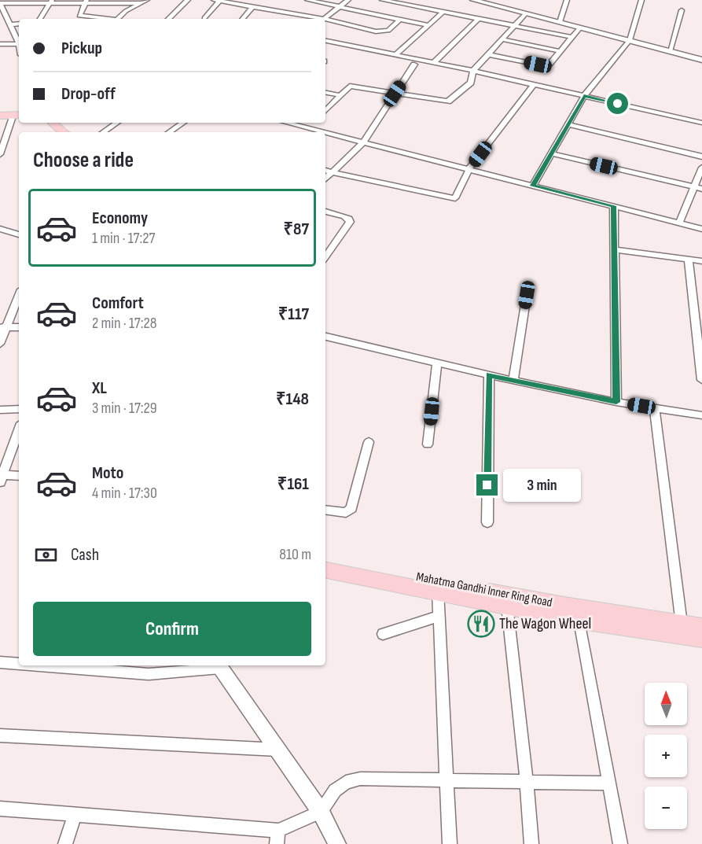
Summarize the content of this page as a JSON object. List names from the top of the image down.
{
  "streets": {
    "main road": ["Mahatma Gandhi Inner Ring Road"]
  },
  "places": {
    "restaurant": ["The Wagon Wheel"]
  },
  "north": "top",
  "page": {
    "banner": ["Pickup", "Drop-off"],
    "heading": "Choose a ride",
    "list": [
      {
        "name": "Economy",
        "note": "1 min · 17:27",
        "value": "₹87"
      },
      {
        "name": "Comfort",
        "note": "2 min · 17:28",
        "value": "₹117"
      },
      {
        "name": "XL",
        "note": "3 min · 17:29",
        "value": "₹148"
      },
      {
        "name": "Moto",
        "note": "4 min · 17:30",
        "value": "₹161"
      }
    ],
    "bubble": "3 min",
    "pay": ["Cash", "810 m"],
    "buttons": "Confirm",
    "map_buttons": ["+", "−"]
  }
}
